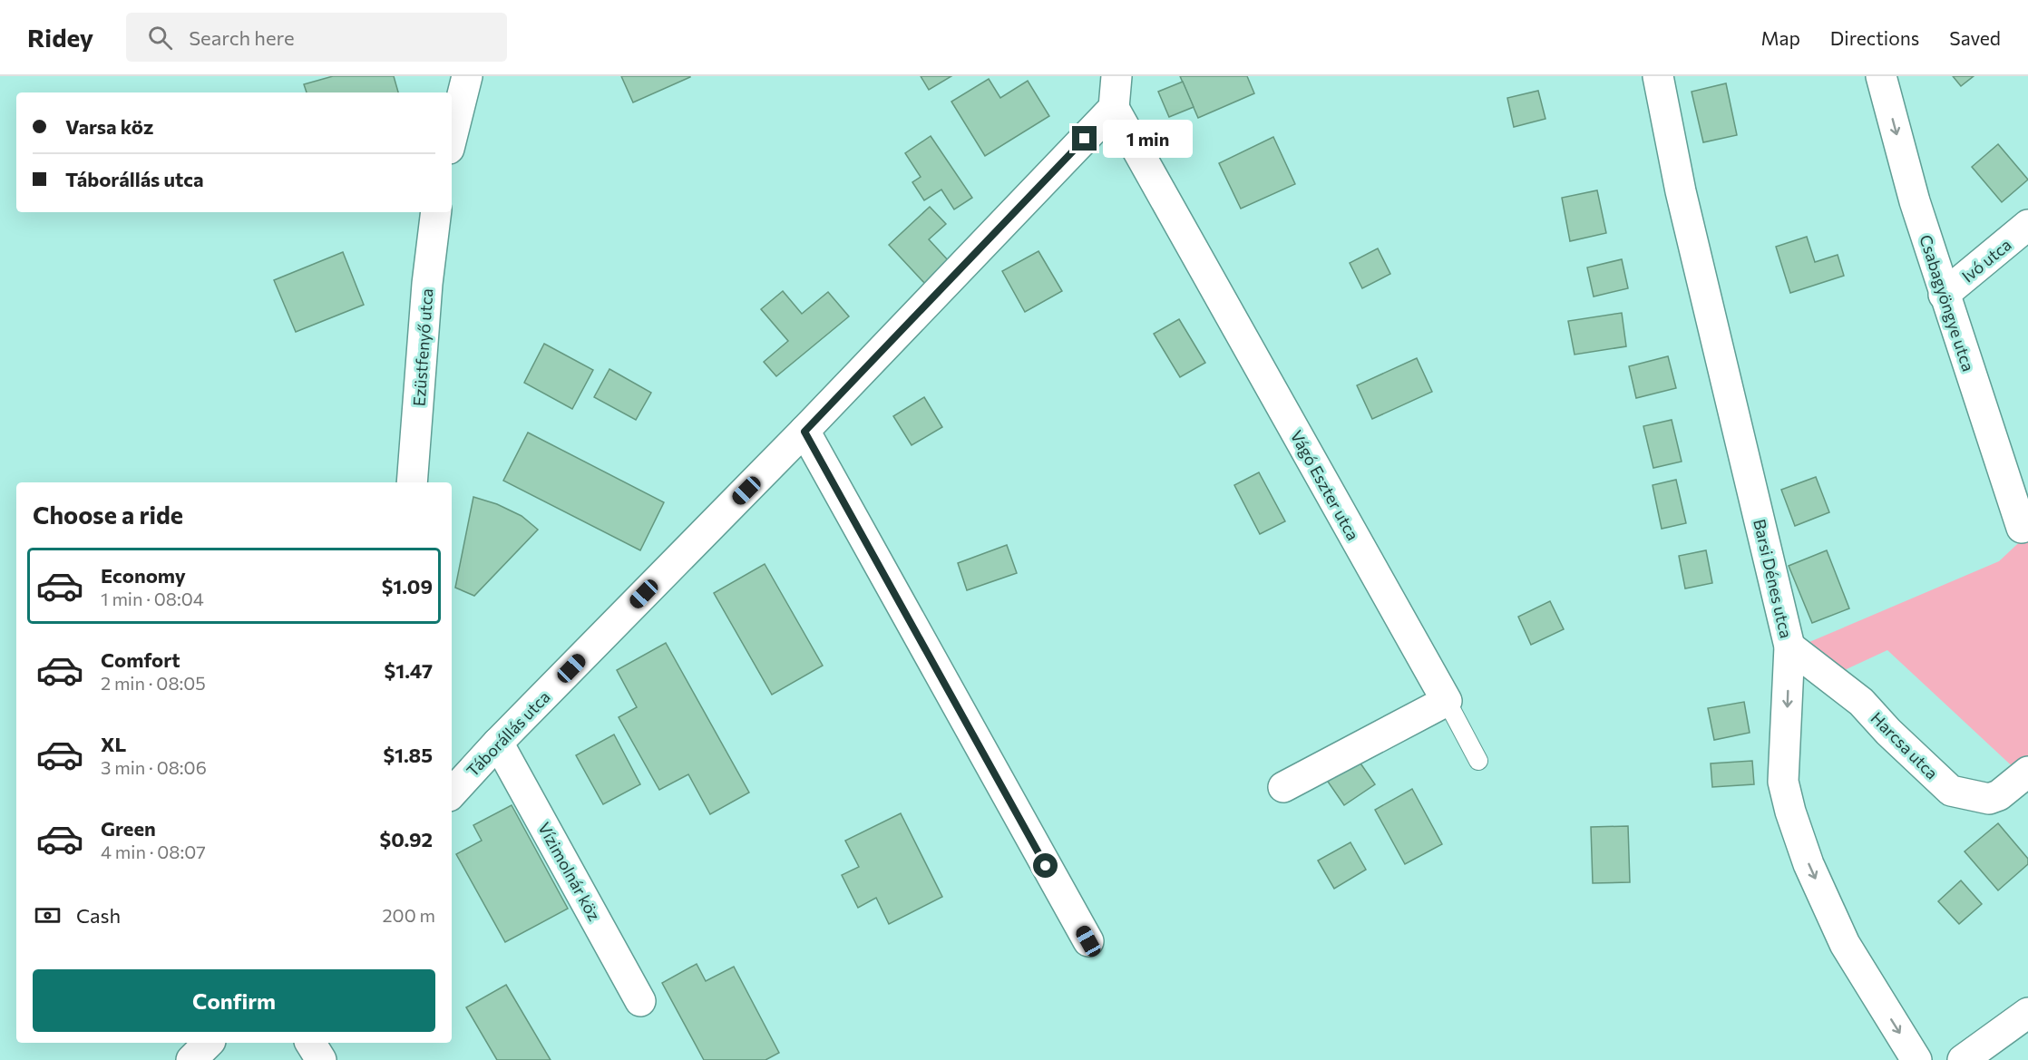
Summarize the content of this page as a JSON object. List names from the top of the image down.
{
  "streets": {
    "street": [
      "Ivó utca",
      "Csabagyöngye utca",
      "Ezüstfenyő utca",
      "Vágó Eszter utca",
      "Barsi Dénes utca",
      "Táborállás utca",
      "Harcsa utca",
      "Vízimolnár köz"
    ]
  },
  "crossings": [
    ["Ivó utca", "Csabagyöngye utca"],
    ["Vágó Eszter utca", "Táborállás utca"],
    ["Barsi Dénes utca", "Harcsa utca"],
    ["Táborállás utca", "Vízimolnár köz"]
  ],
  "one_way": ["Csabagyöngye utca", "Barsi Dénes utca"],
  "page": {
    "header": "Ridey",
    "search": "Search here",
    "nav": ["Map", "Directions", "Saved"],
    "banner": ["Varsa köz", "Táborállás utca"],
    "bubble": "1 min",
    "heading": "Choose a ride",
    "list": [
      {
        "name": "Economy",
        "note": "1 min · 08:04",
        "value": "$1.09"
      },
      {
        "name": "Comfort",
        "note": "2 min · 08:05",
        "value": "$1.47"
      },
      {
        "name": "XL",
        "note": "3 min · 08:06",
        "value": "$1.85"
      },
      {
        "name": "Green",
        "note": "4 min · 08:07",
        "value": "$0.92"
      }
    ],
    "pay": ["Cash", "200 m"],
    "buttons": "Confirm"
  }
}
